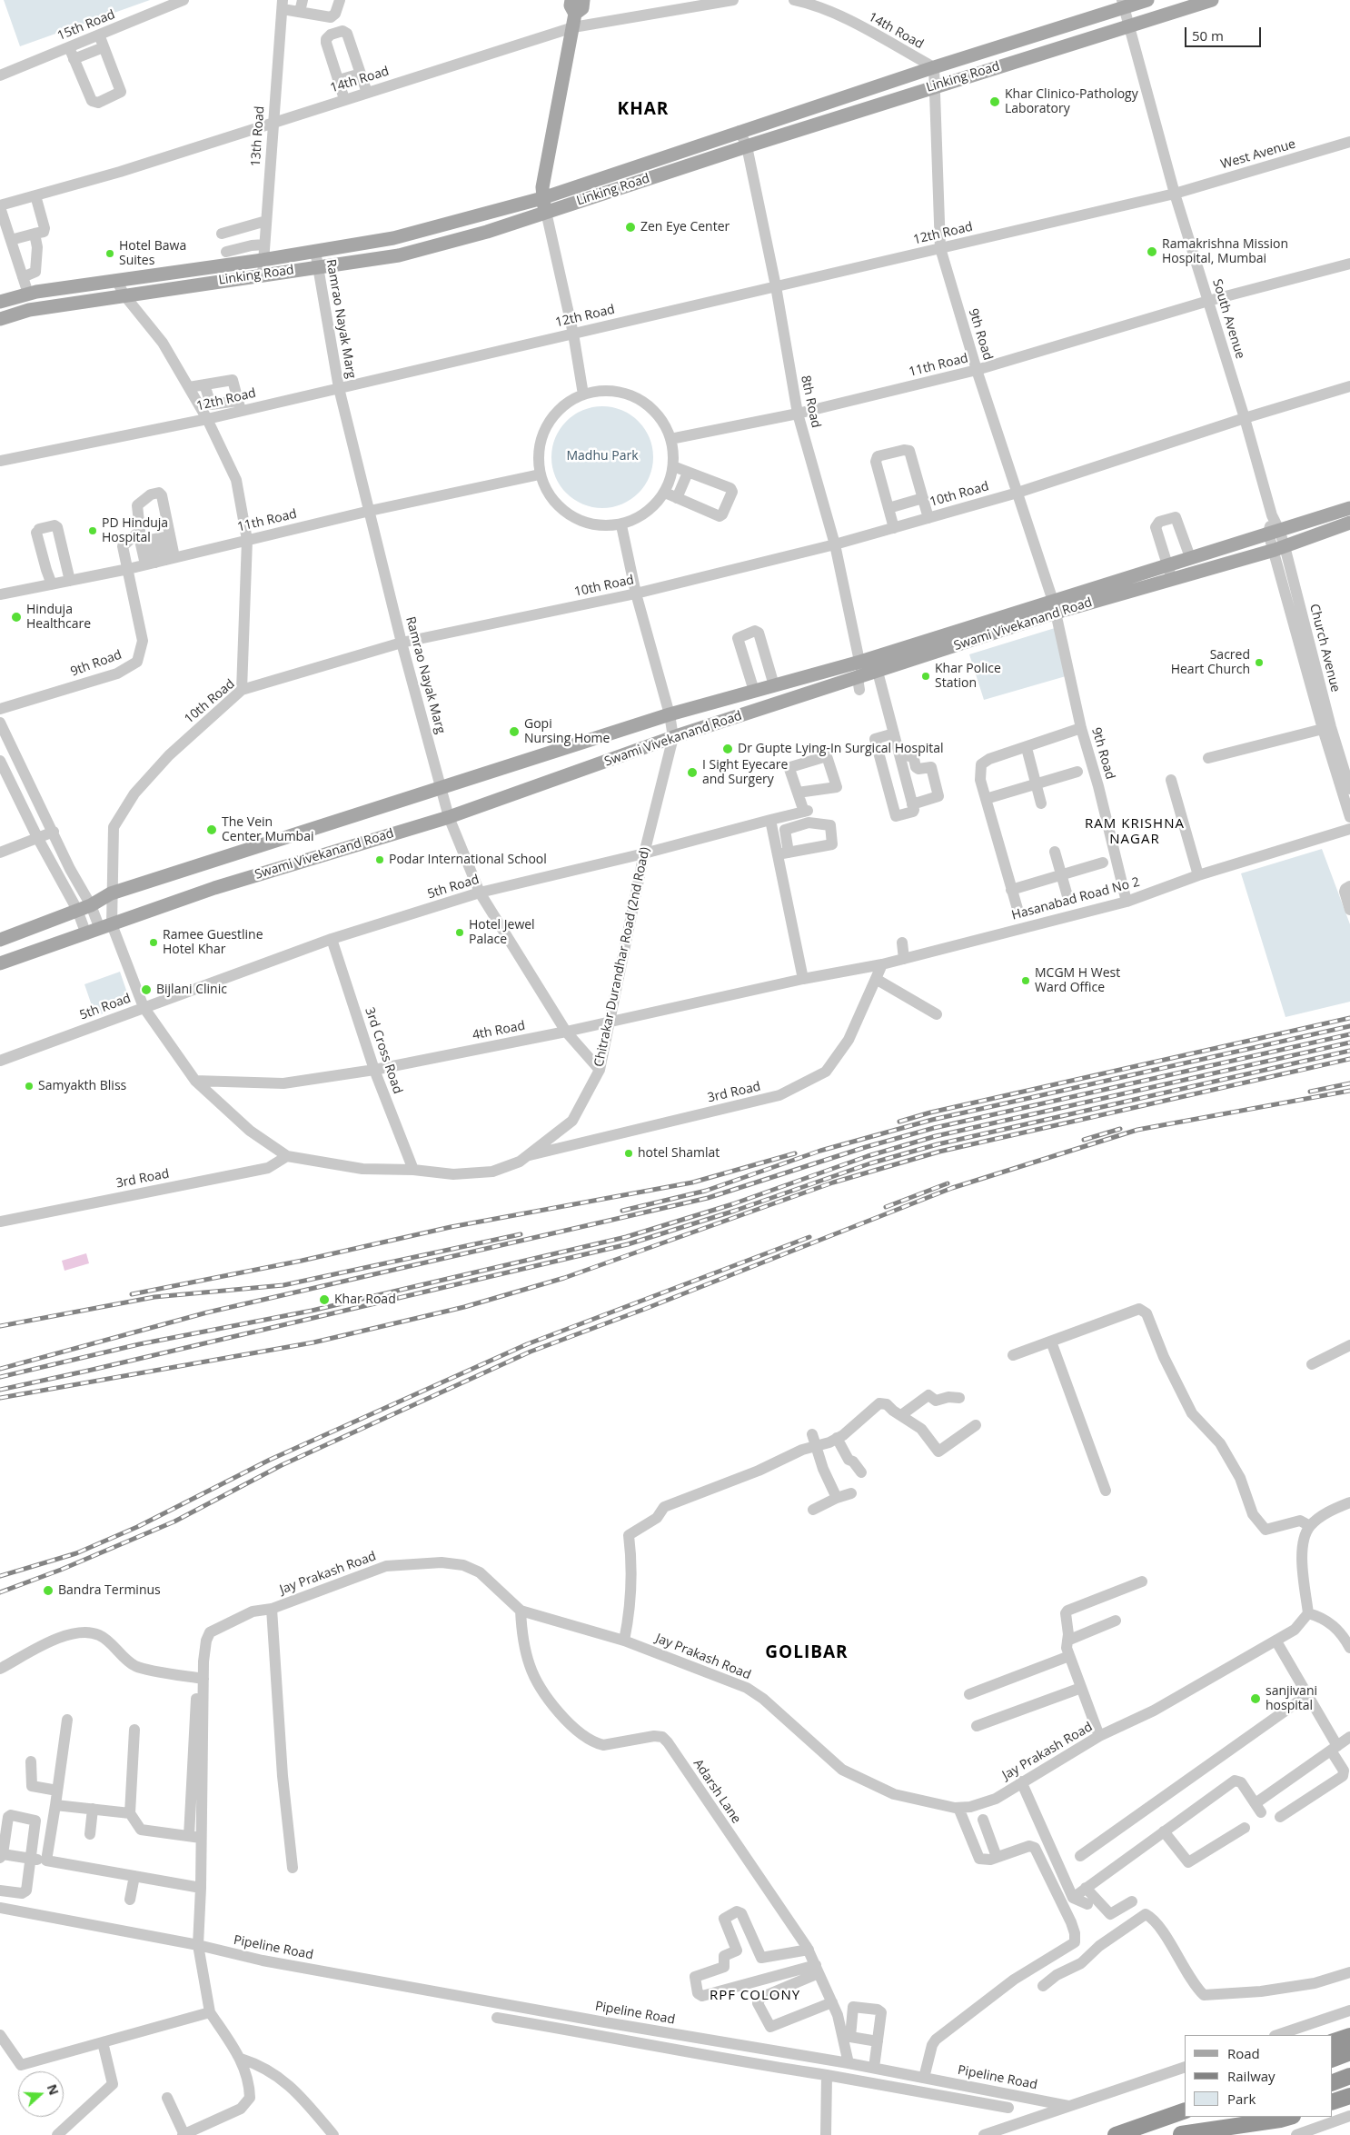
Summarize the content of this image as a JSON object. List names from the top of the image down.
{
  "streets": {
    "main road": ["Linking Road", "Swami Vivekanand Road"],
    "street": [
      "15th Road",
      "14th Road",
      "13th Road",
      "West Avenue",
      "12th Road",
      "Ramrao Nayak Marg",
      "South Avenue",
      "9th Road",
      "11th Road",
      "8th Road",
      "10th Road",
      "Church Avenue",
      "5th Road",
      "Hasanabad Road No 2",
      "Chitrakar Durandhar Road (2nd Road)",
      "4th Road",
      "3rd Cross Road",
      "3rd Road",
      "Jay Prakash Road",
      "Adarsh Lane",
      "Pipeline Road"
    ]
  },
  "crossings": [
    ["14th Road", "Linking Road"],
    ["14th Road", "13th Road"],
    ["14th Road", "9th Road"],
    ["Linking Road", "13th Road"],
    ["Linking Road", "Ramrao Nayak Marg"],
    ["Linking Road", "South Avenue"],
    ["Linking Road", "9th Road"],
    ["Linking Road", "8th Road"],
    ["West Avenue", "12th Road"],
    ["West Avenue", "South Avenue"],
    ["12th Road", "Ramrao Nayak Marg"],
    ["12th Road", "South Avenue"],
    ["12th Road", "9th Road"],
    ["12th Road", "8th Road"],
    ["Ramrao Nayak Marg", "11th Road"],
    ["Ramrao Nayak Marg", "10th Road"],
    ["Ramrao Nayak Marg", "Swami Vivekanand Road"],
    ["Ramrao Nayak Marg", "5th Road"],
    ["Ramrao Nayak Marg", "Chitrakar Durandhar Road (2nd Road)"],
    ["Ramrao Nayak Marg", "4th Road"],
    ["South Avenue", "11th Road"],
    ["South Avenue", "10th Road"],
    ["South Avenue", "Swami Vivekanand Road"],
    ["South Avenue", "Church Avenue"],
    ["9th Road", "11th Road"],
    ["9th Road", "10th Road"],
    ["9th Road", "Swami Vivekanand Road"],
    ["9th Road", "Hasanabad Road No 2"],
    ["11th Road", "8th Road"],
    ["11th Road", "Chitrakar Durandhar Road (2nd Road)"],
    ["8th Road", "10th Road"],
    ["8th Road", "Swami Vivekanand Road"],
    ["10th Road", "Swami Vivekanand Road"],
    ["10th Road", "Chitrakar Durandhar Road (2nd Road)"],
    ["Swami Vivekanand Road", "Church Avenue"],
    ["Swami Vivekanand Road", "Chitrakar Durandhar Road (2nd Road)"],
    ["5th Road", "Chitrakar Durandhar Road (2nd Road)"],
    ["5th Road", "3rd Cross Road"],
    ["Hasanabad Road No 2", "4th Road"],
    ["Hasanabad Road No 2", "3rd Road"],
    ["Chitrakar Durandhar Road (2nd Road)", "4th Road"],
    ["Chitrakar Durandhar Road (2nd Road)", "3rd Cross Road"],
    ["Chitrakar Durandhar Road (2nd Road)", "3rd Road"],
    ["4th Road", "3rd Cross Road"],
    ["Jay Prakash Road", "Adarsh Lane"],
    ["Jay Prakash Road", "Pipeline Road"],
    ["Adarsh Lane", "Pipeline Road"]
  ],
  "districts": [
    "KHAR",
    "RAM KRISHNA NAGAR",
    "GOLIBAR",
    "RPF COLONY"
  ],
  "parks": ["Madhu Park"],
  "places": [
    "Khar Clinico-Pathology Laboratory",
    "Zen Eye Center",
    "Ramakrishna Mission Hospital, Mumbai",
    "Hotel Bawa Suites",
    "PD Hinduja Hospital",
    "Hinduja Healthcare",
    "Sacred Heart Church",
    "Khar Police Station",
    "Gopi Nursing Home",
    "Dr Gupte Lying-In Surgical Hospital",
    "I Sight Eyecare and Surgery",
    "The Vein Center Mumbai",
    "Podar International School",
    "Hotel Jewel Palace",
    "Ramee Guestline Hotel Khar",
    "MCGM H West Ward Office",
    "Bijlani Clinic",
    "Samyakth Bliss",
    "hotel Shamlat",
    "Khar Road",
    "Bandra Terminus",
    "sanjivani hospital"
  ],
  "legend": ["Road", "Railway", "Park"],
  "scale_bar": "50 m",
  "north": "right"
}
